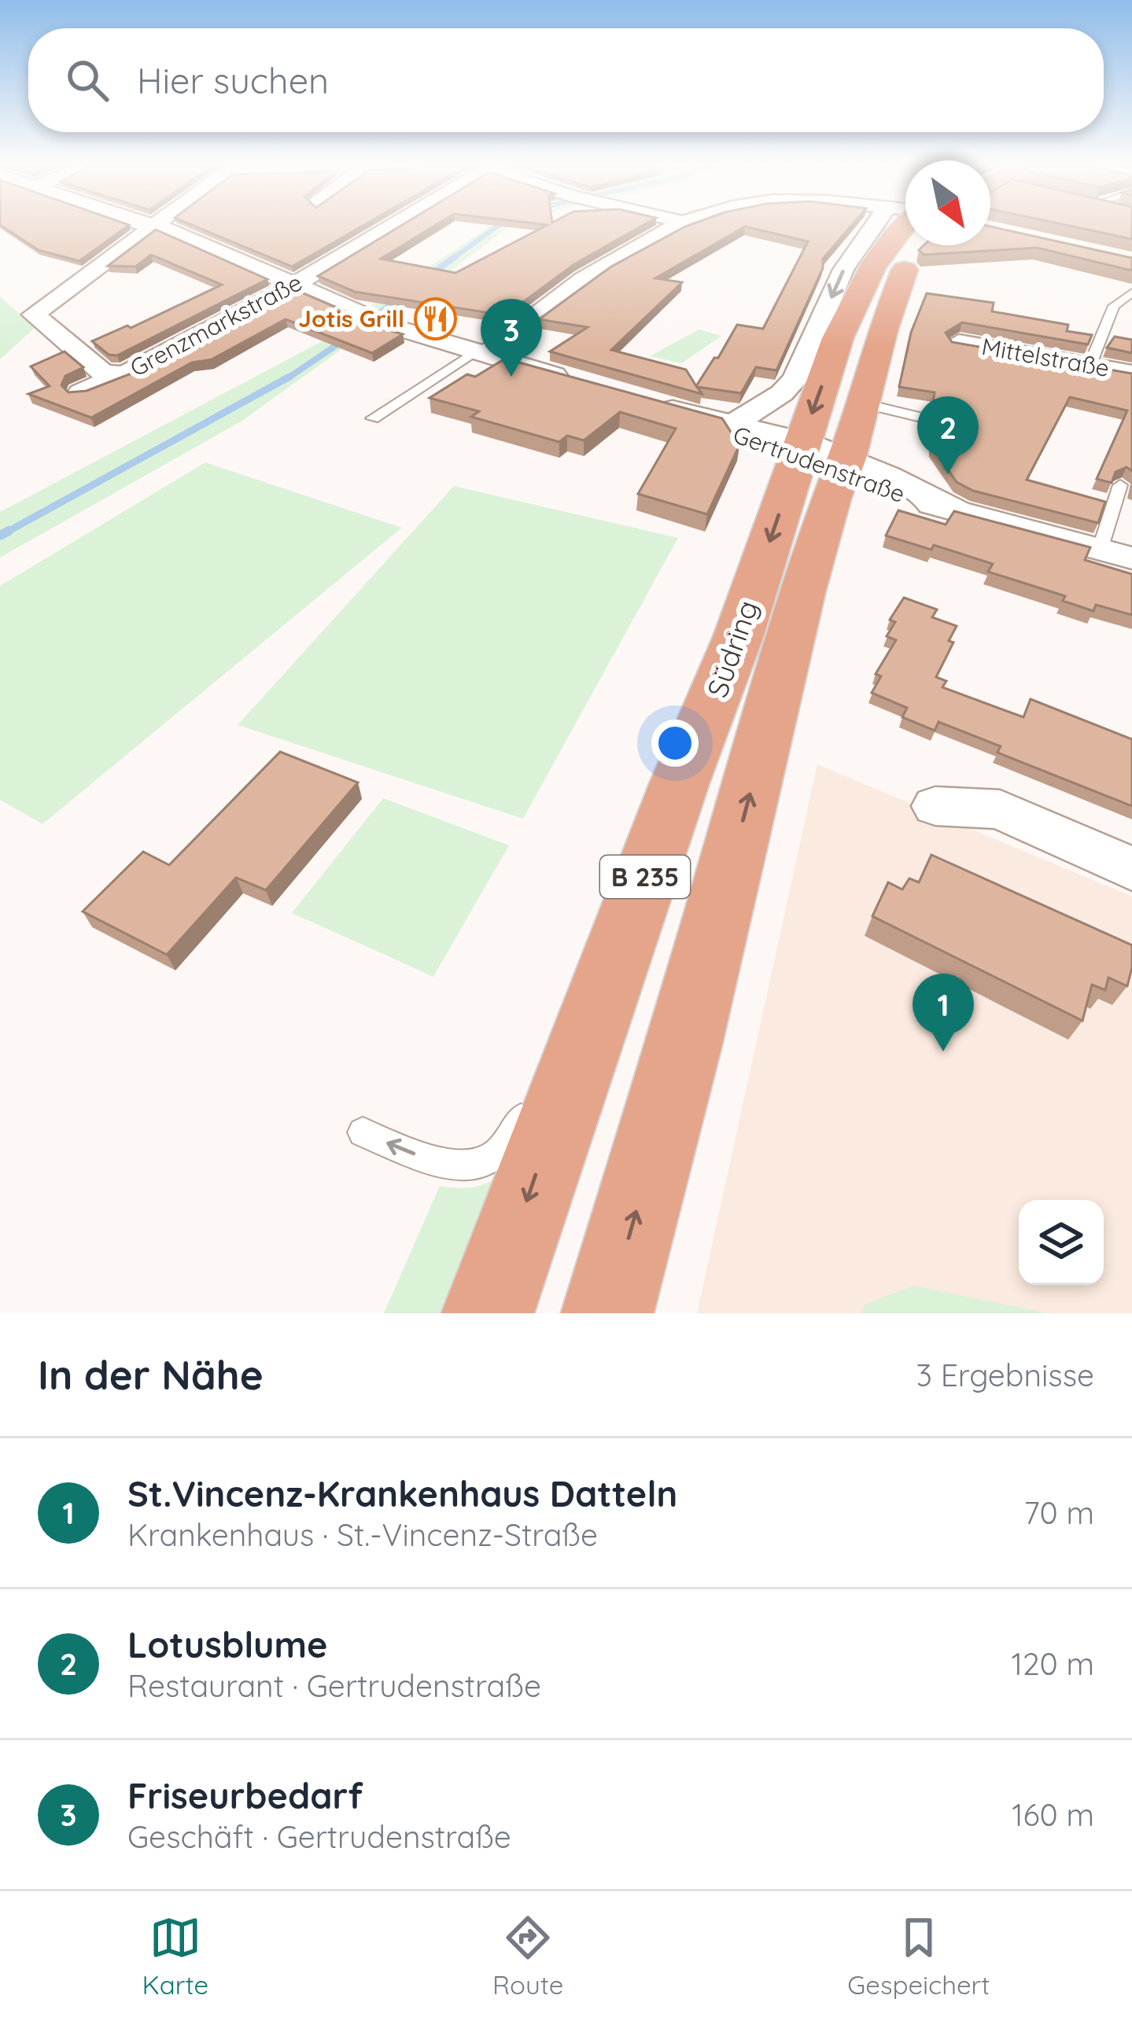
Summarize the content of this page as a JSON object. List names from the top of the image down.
{
  "streets": {
    "main road": ["Südring", "B 235"],
    "street": ["Grenzmarkstraße", "Mittelstraße", "Gertrudenstraße"]
  },
  "crossings": [
    ["Gertrudenstraße", "Südring"]
  ],
  "places": {
    "restaurant": ["Jotis Grill"]
  },
  "north": "bottom right",
  "page": {
    "search": "Hier suchen",
    "pins": ["3", "2", "1"],
    "heading": ["In der Nähe", "3 Ergebnisse"],
    "list": [
      {
        "mark": "1",
        "name": "St.Vincenz-Krankenhaus Datteln",
        "note": "Krankenhaus · St.-Vincenz-Straße",
        "value": "70 m"
      },
      {
        "mark": "2",
        "name": "Lotusblume",
        "note": "Restaurant · Gertrudenstraße",
        "value": "120 m"
      },
      {
        "mark": "3",
        "name": "Friseurbedarf",
        "note": "Geschäft · Gertrudenstraße",
        "value": "160 m"
      }
    ],
    "nav": ["Karte", "Route", "Gespeichert"]
  }
}
